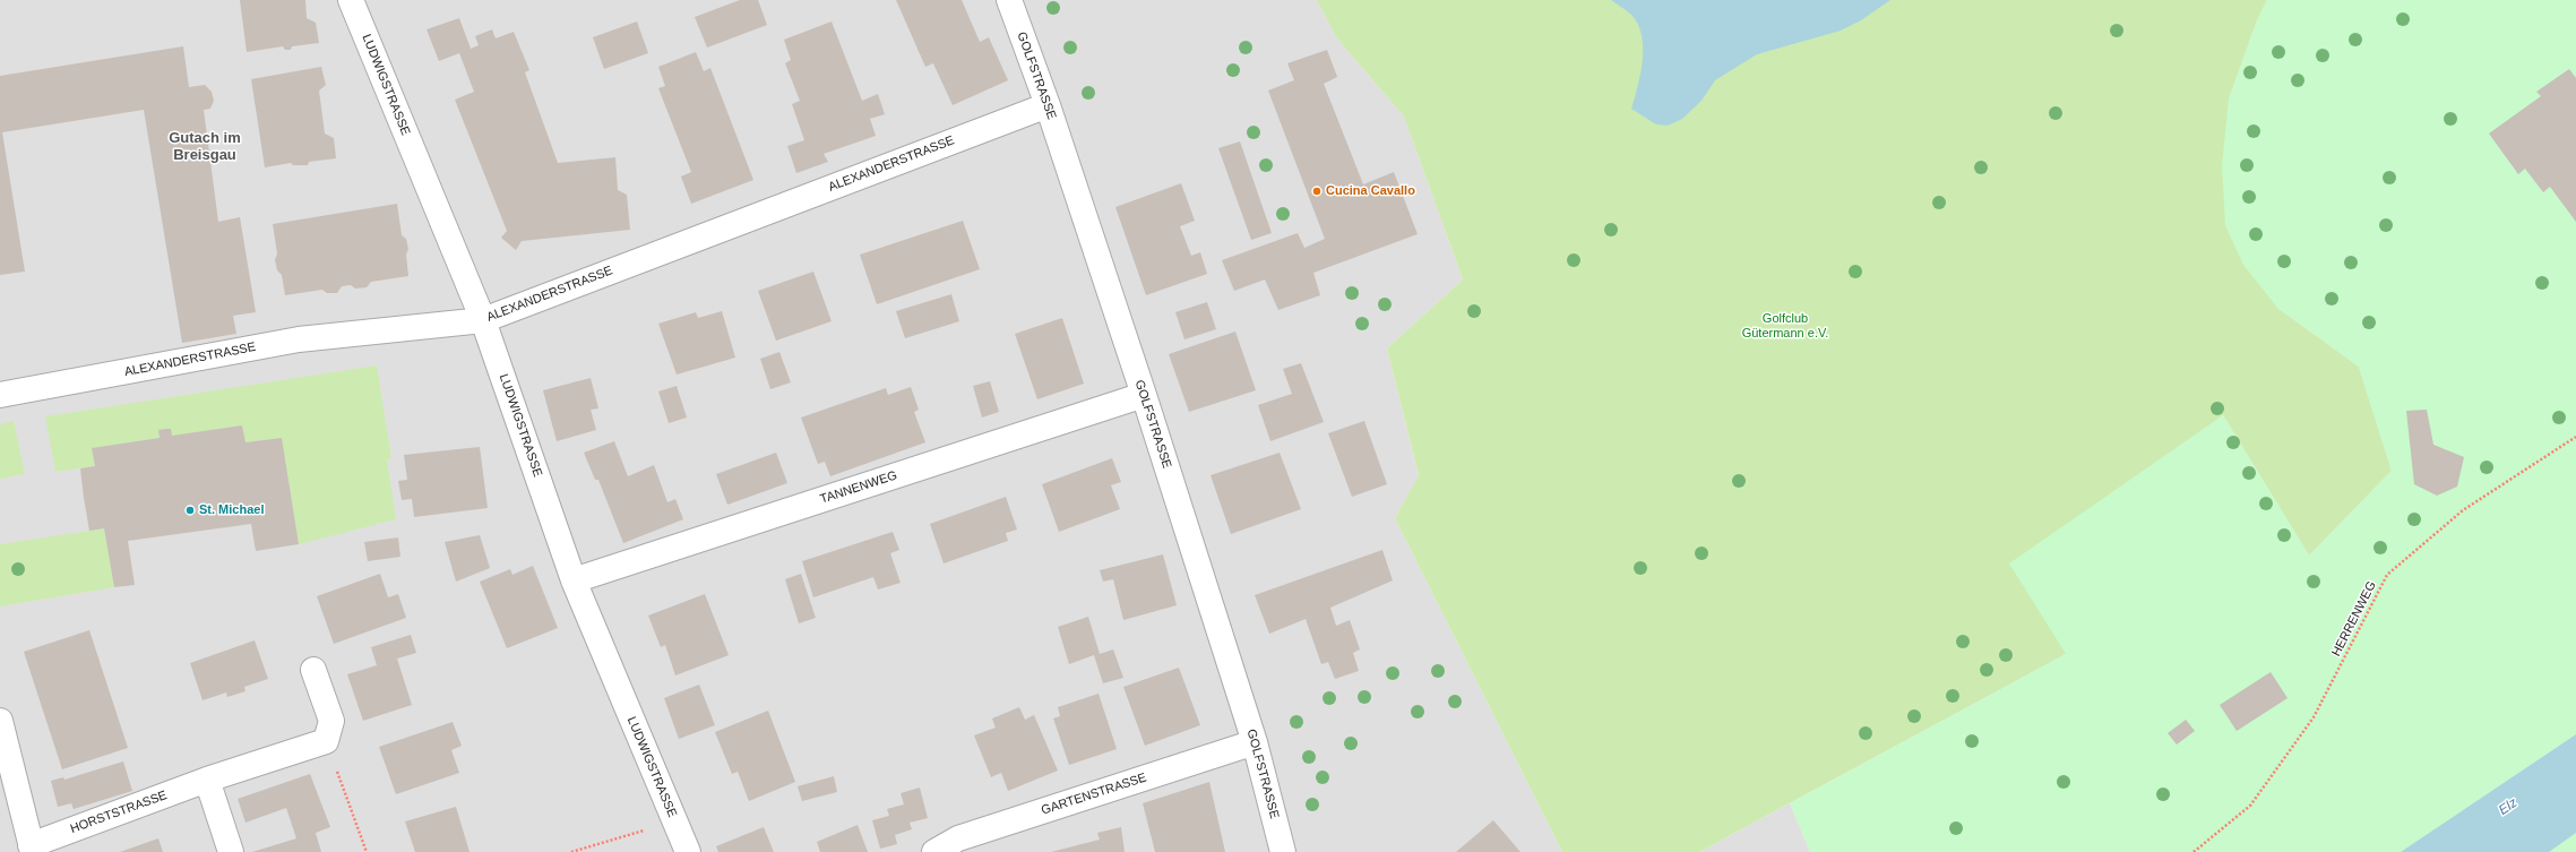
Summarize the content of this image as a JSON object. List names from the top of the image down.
{
  "streets": {
    "street": [
      "GOLFSTRASSE",
      "LUDWIGSTRASSE",
      "ALEXANDERSTRASSE",
      "TANNENWEG",
      "GARTENSTRASSE",
      "HORSTSTRASSE"
    ],
    "path": ["HERRENWEG"]
  },
  "crossings": [
    ["GOLFSTRASSE", "ALEXANDERSTRASSE"],
    ["GOLFSTRASSE", "TANNENWEG"],
    ["GOLFSTRASSE", "GARTENSTRASSE"],
    ["LUDWIGSTRASSE", "ALEXANDERSTRASSE"],
    ["LUDWIGSTRASSE", "TANNENWEG"]
  ],
  "districts": ["Gutach im Breisgau"],
  "water": ["Elz"],
  "parks": ["Golfclub Gütermann e.V."],
  "places": ["Cucina Cavallo", "St. Michael"]
}
